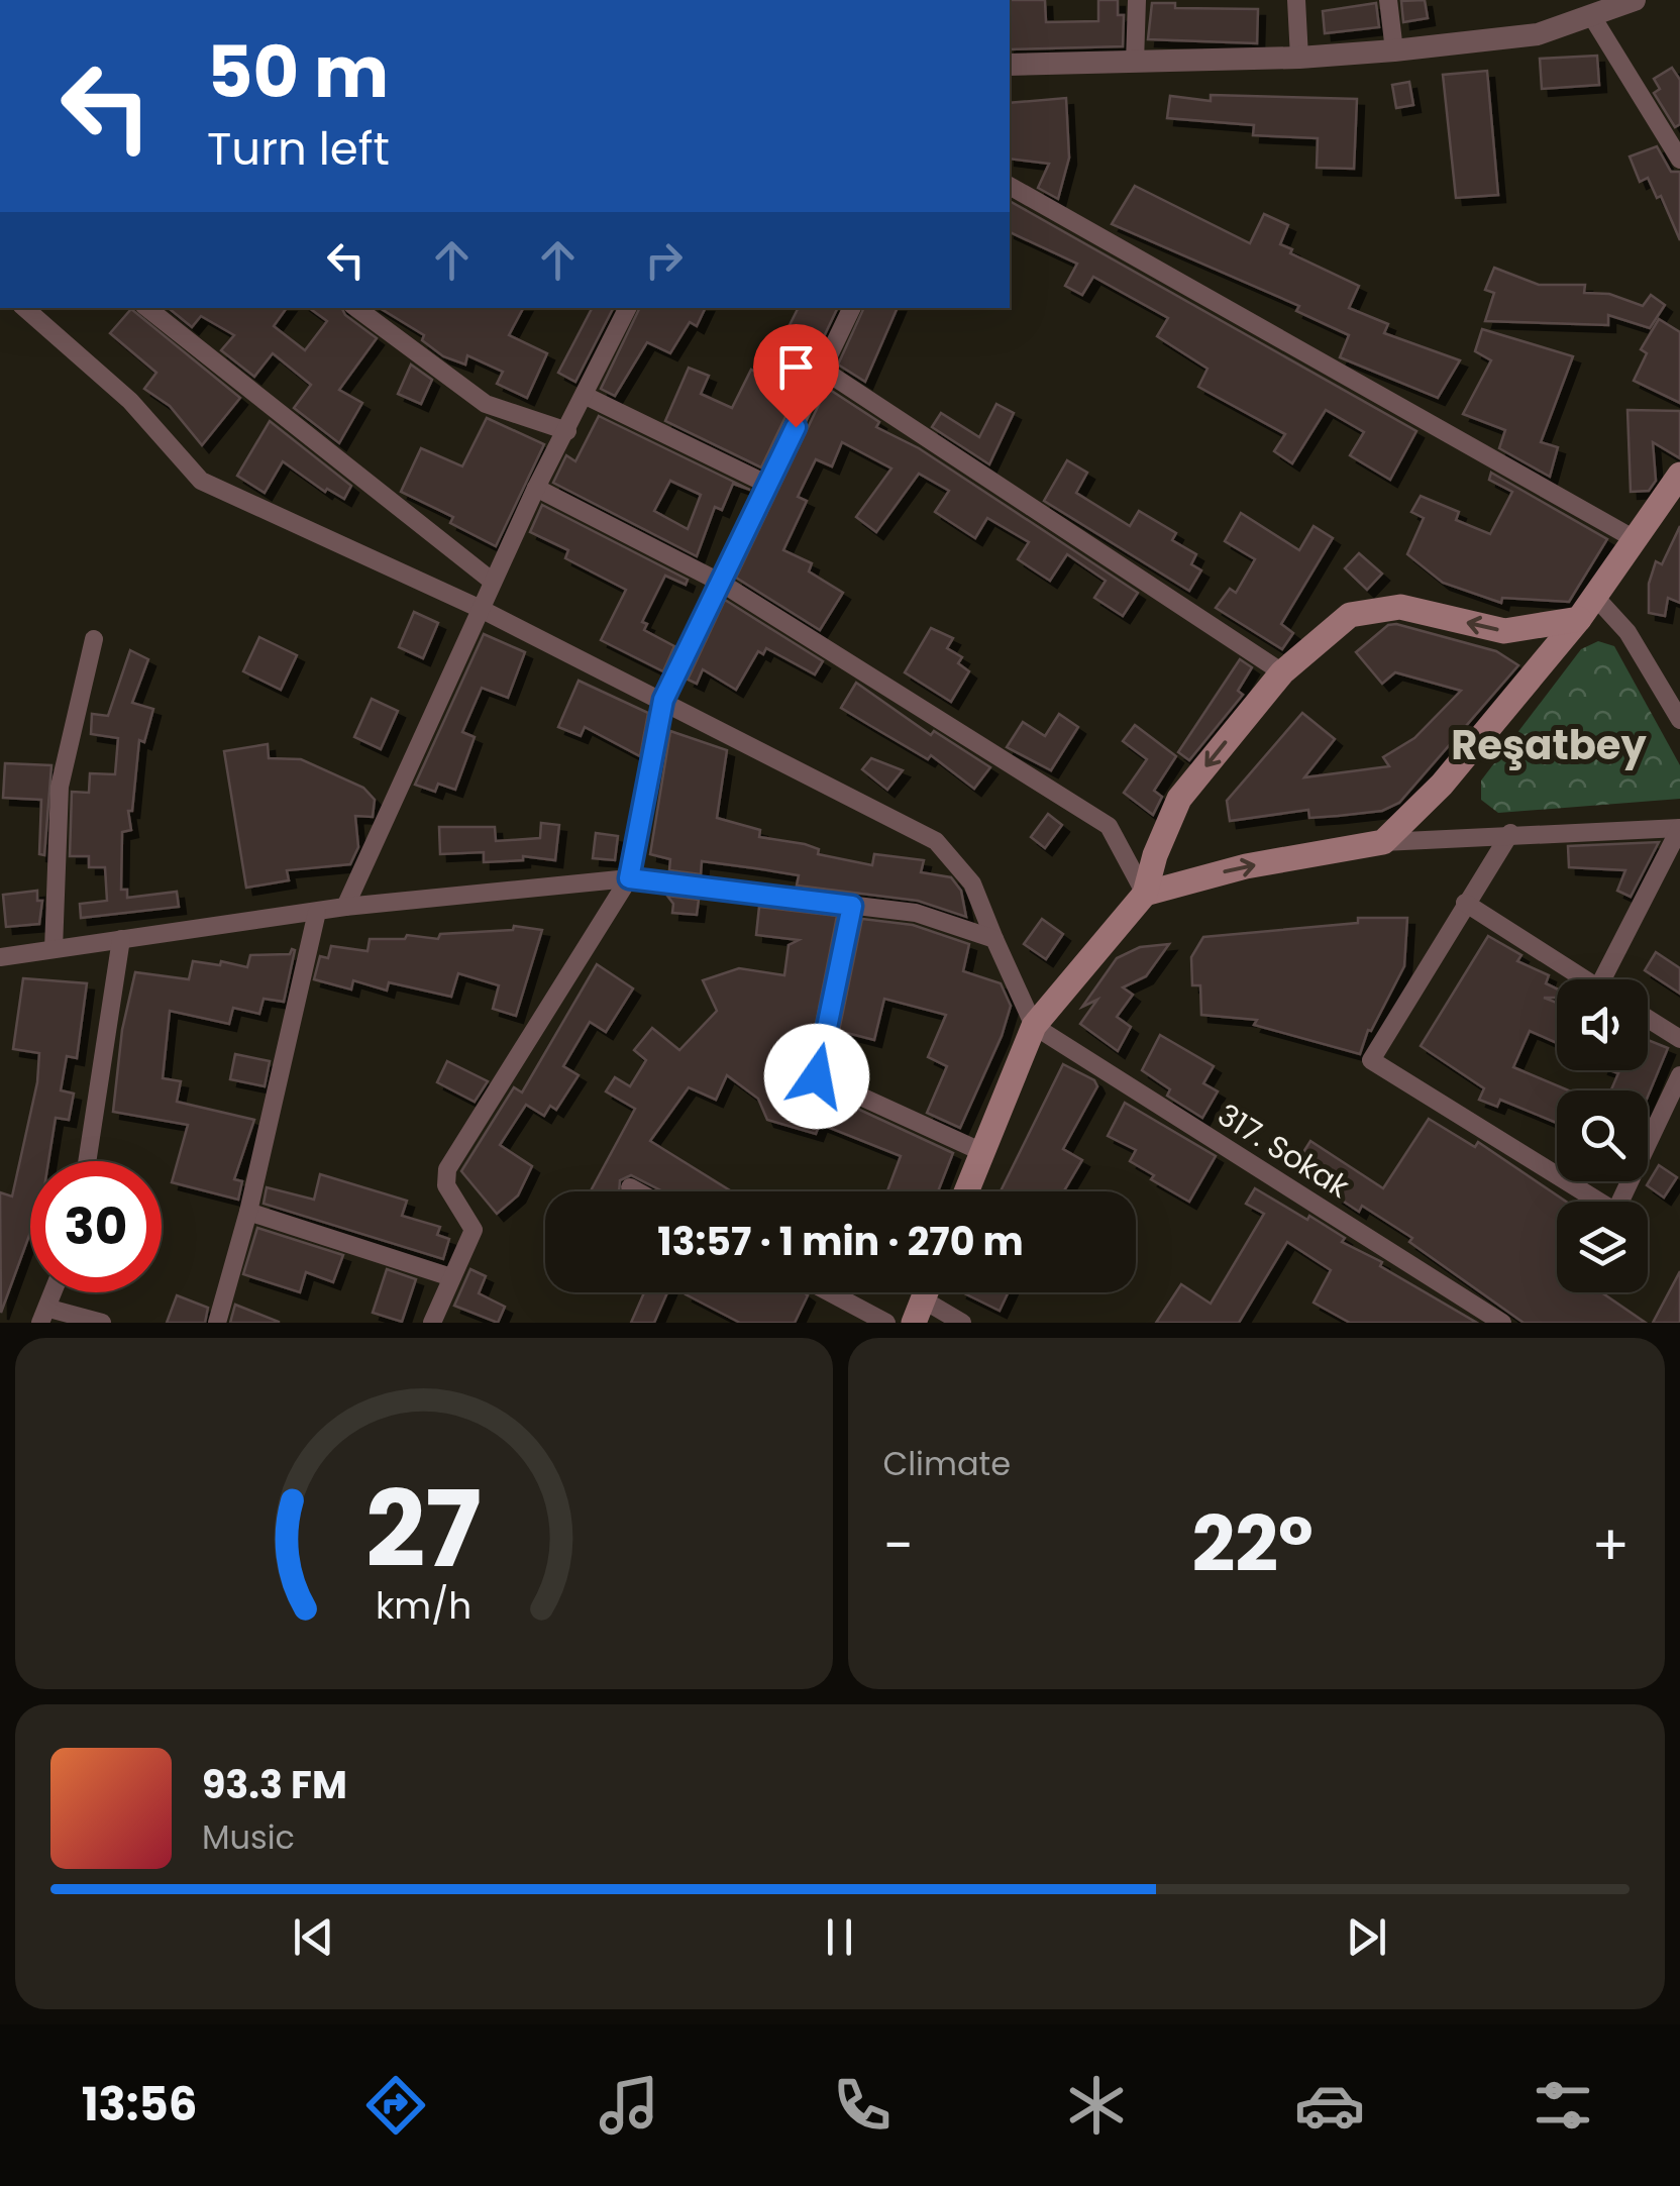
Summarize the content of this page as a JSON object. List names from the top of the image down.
{
  "streets": {
    "street": ["317. Sokak"]
  },
  "districts": ["Reşatbey"],
  "page": {
    "turn": ["50 m", "Turn left"],
    "limit": "30",
    "trip": "13:57 · 1 min · 270 m",
    "tile": "Climate",
    "heat": ["−", "22°", "+"],
    "song": ["93.3 FM", "Music"],
    "tabs": "13:56",
    "gauge": ["27", "km/h"]
  }
}
